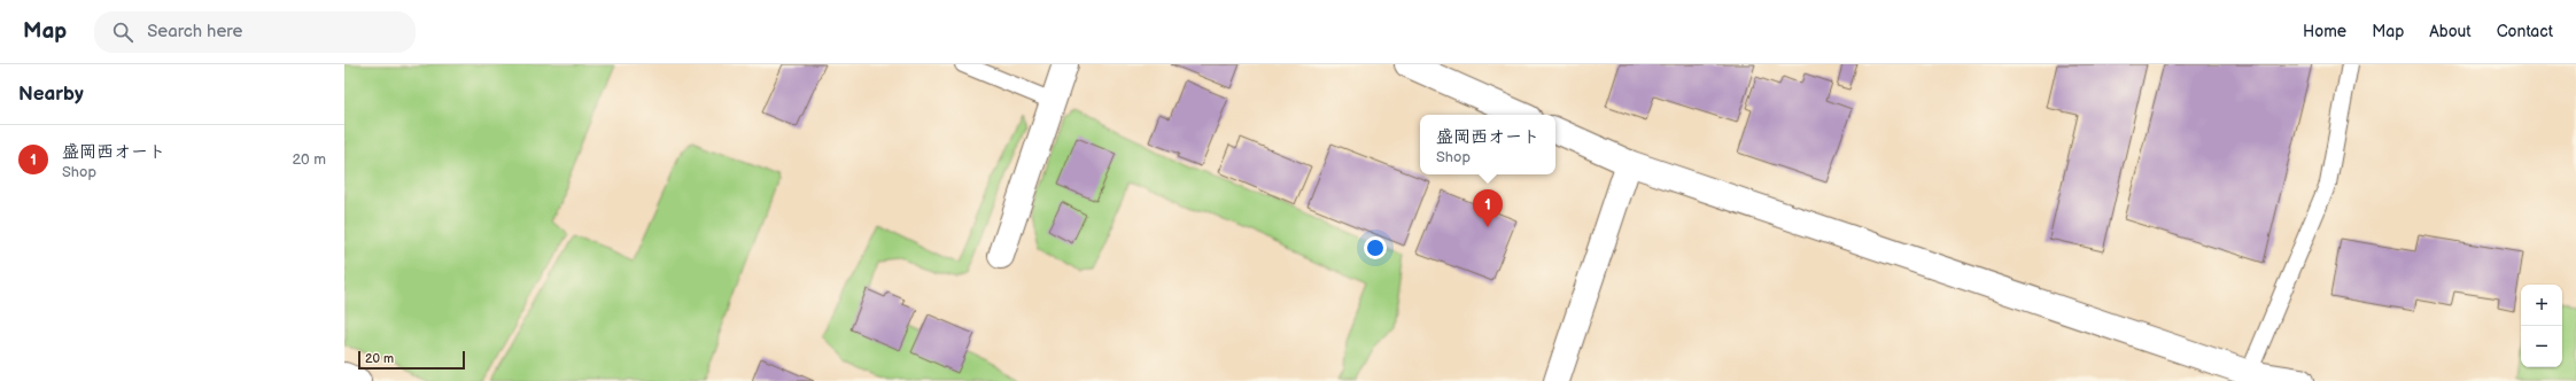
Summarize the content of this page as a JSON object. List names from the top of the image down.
{
  "scale_bar": "20 m",
  "page": {
    "header": "Map",
    "search": "Search here",
    "nav": [
      "Home",
      "Map",
      "About",
      "Contact"
    ],
    "heading": "Nearby",
    "popup": ["盛岡西オート", "Shop"],
    "list": [
      {
        "mark": "1",
        "name": "盛岡西オート",
        "note": "Shop",
        "value": "20 m"
      }
    ],
    "pins": "1",
    "map_buttons": ["+", "−"],
    "scale": "20 m"
  }
}
